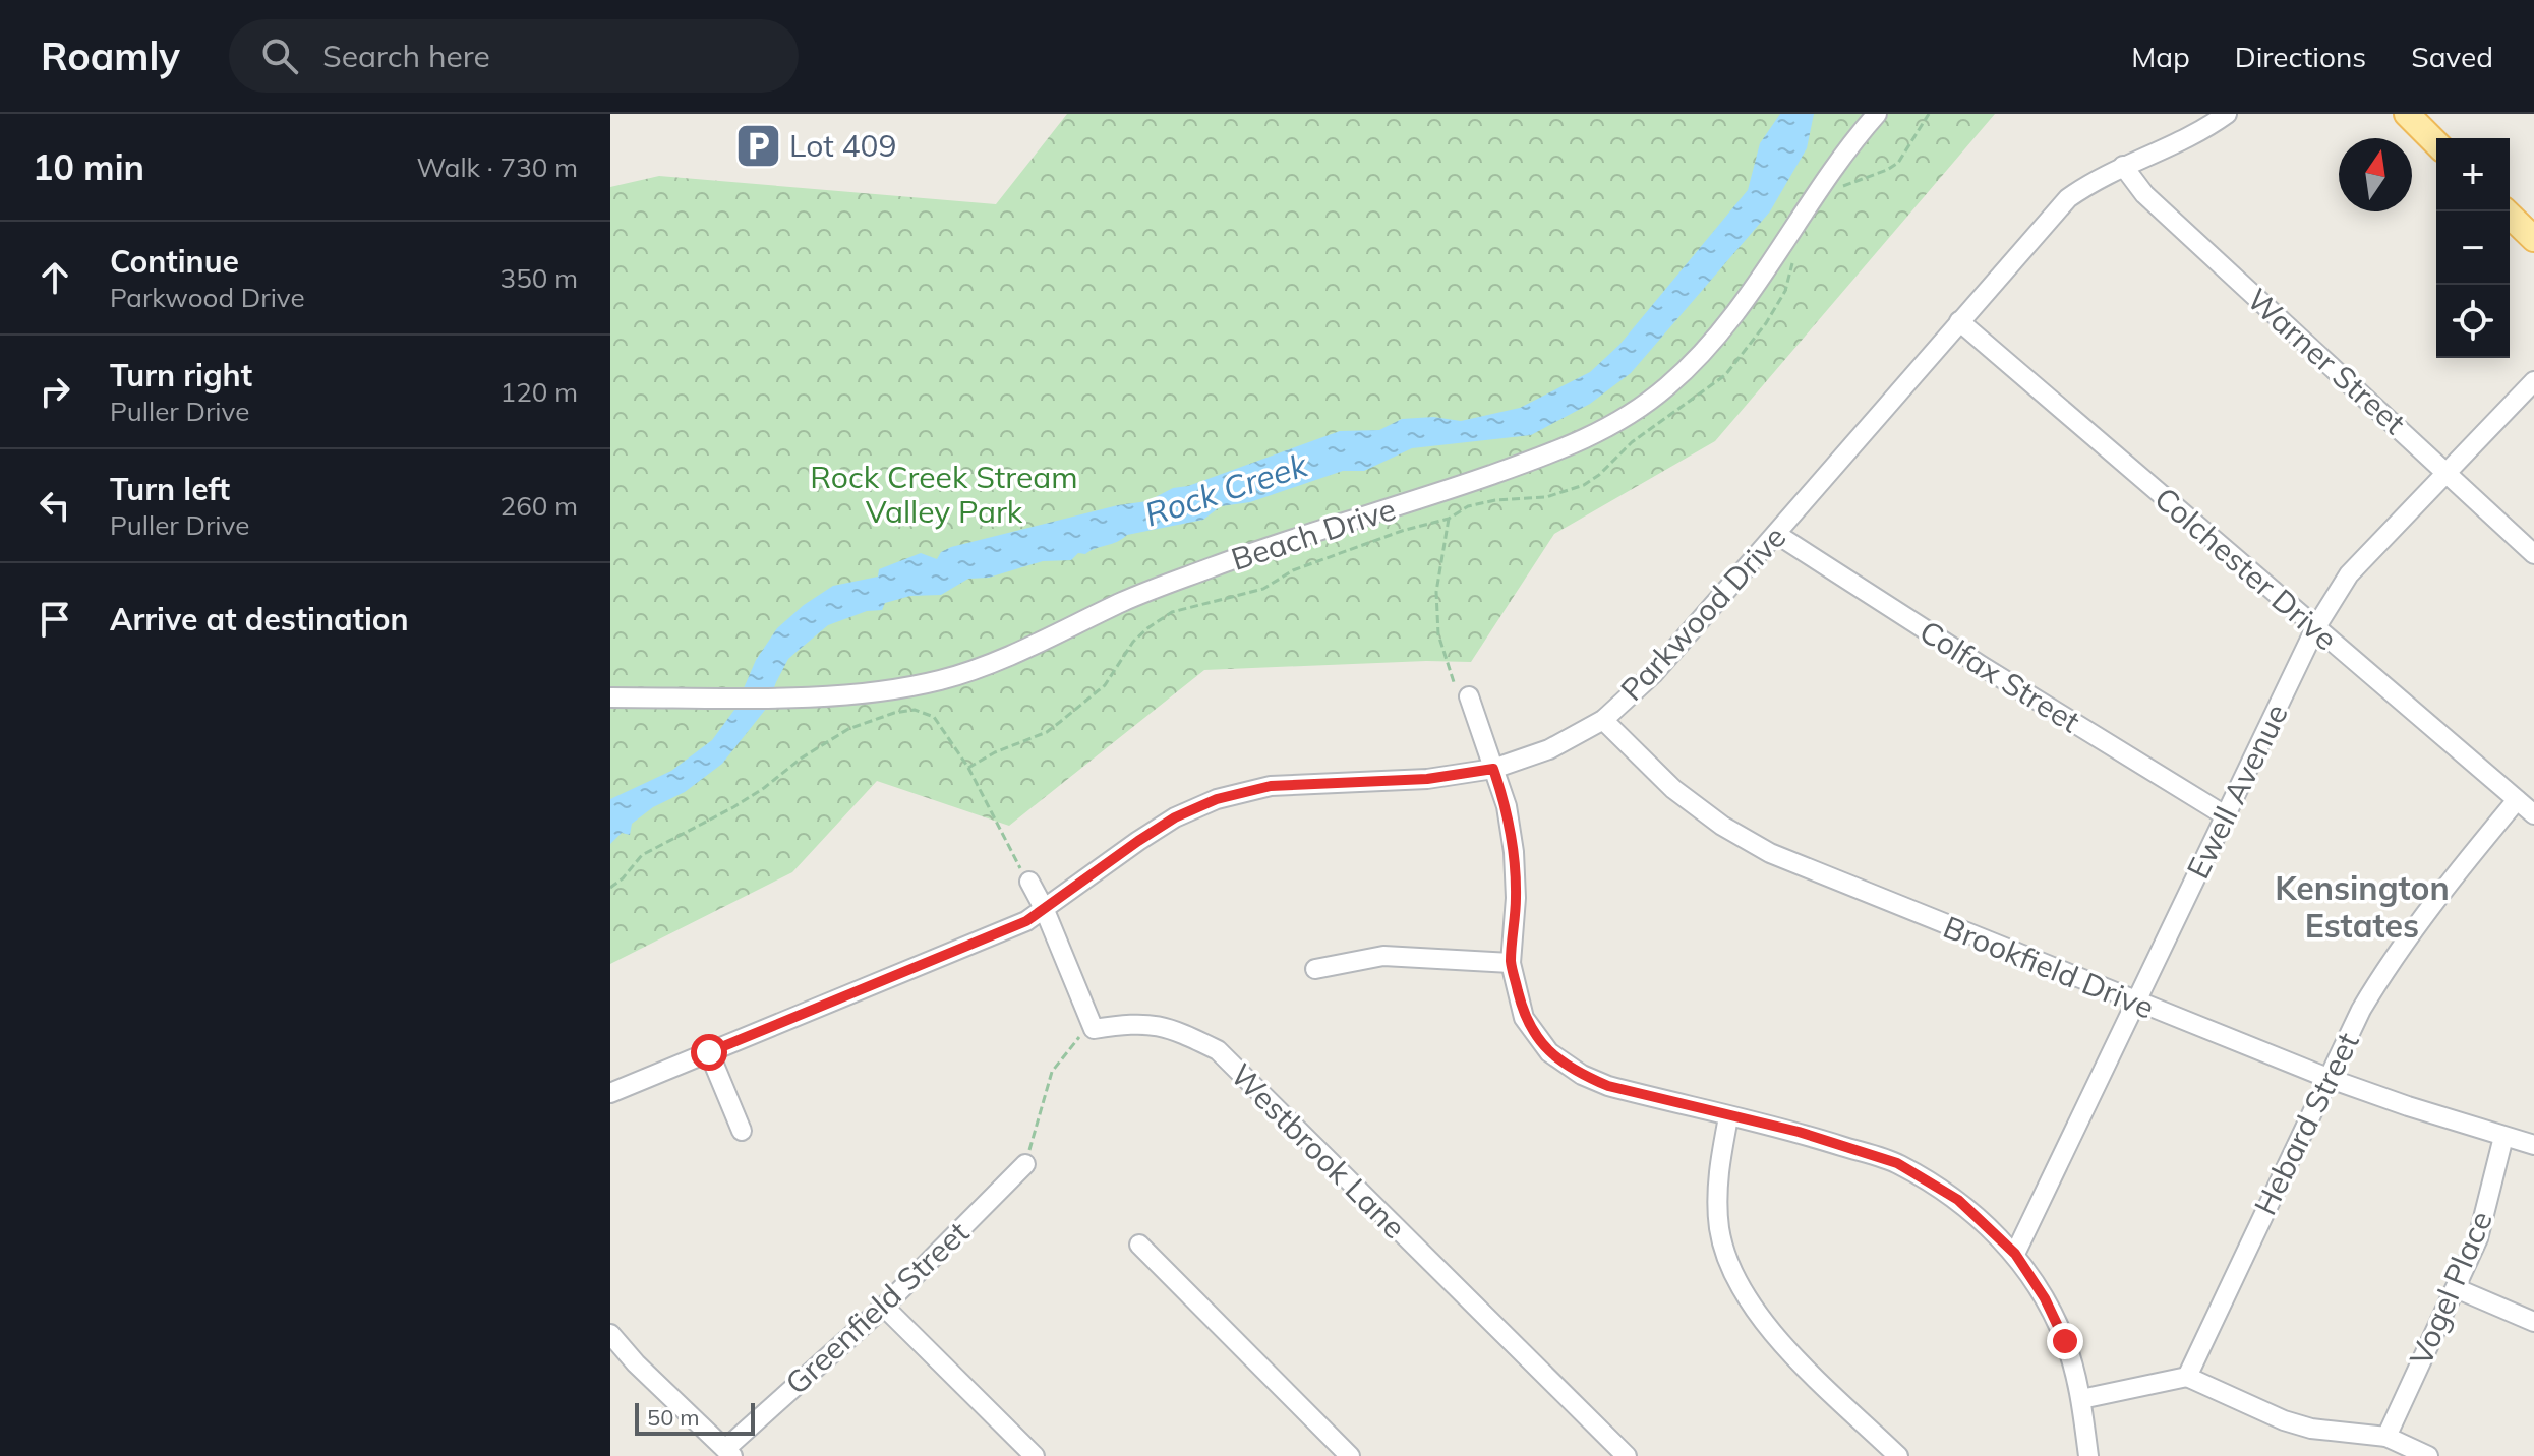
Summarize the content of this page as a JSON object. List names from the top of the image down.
{
  "streets": {
    "street": [
      "Warner Street",
      "Beach Drive",
      "Colchester Drive",
      "Parkwood Drive",
      "Colfax Street",
      "Ewell Avenue",
      "Brookfield Drive",
      "Hebard Street",
      "Westbrook Lane",
      "Vogel Place",
      "Greenfield Street"
    ]
  },
  "crossings": [
    ["Warner Street", "Parkwood Drive"],
    ["Warner Street", "Ewell Avenue"],
    ["Colchester Drive", "Parkwood Drive"],
    ["Colchester Drive", "Ewell Avenue"],
    ["Colchester Drive", "Hebard Street"],
    ["Parkwood Drive", "Colfax Street"],
    ["Parkwood Drive", "Brookfield Drive"],
    ["Colfax Street", "Ewell Avenue"],
    ["Ewell Avenue", "Brookfield Drive"],
    ["Brookfield Drive", "Hebard Street"],
    ["Brookfield Drive", "Vogel Place"]
  ],
  "districts": ["Kensington Estates"],
  "water": ["Rock Creek"],
  "parks": ["Rock Creek Stream Valley Park"],
  "places": {
    "parking": ["Lot 409"]
  },
  "scale_bar": "50 m",
  "north": "top",
  "page": {
    "header": "Roamly",
    "search": "Search here",
    "nav": ["Map", "Directions", "Saved"],
    "heading": ["10 min", "Walk · 730 m"],
    "map_buttons": ["+", "−"],
    "list": [
      ["Continue", "Parkwood Drive", "350 m"],
      ["Turn right", "Puller Drive", "120 m"],
      ["Turn left", "Puller Drive", "260 m"],
      "Arrive at destination"
    ],
    "scale": "50 m"
  }
}
